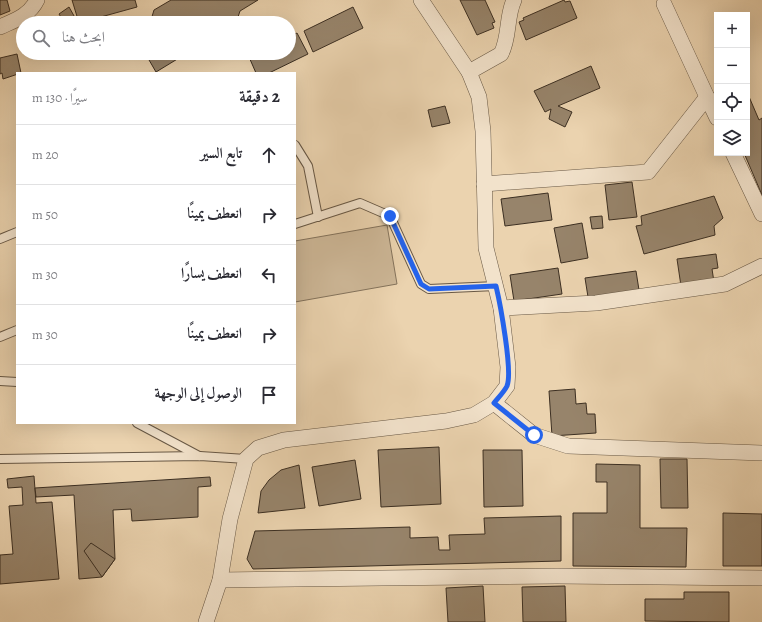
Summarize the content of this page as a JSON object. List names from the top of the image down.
{
  "page": {
    "map_buttons": ["+", "−"],
    "search": "ابحث هنا",
    "heading": ["2 دقيقة", "سيرًا · 130 m"],
    "list": [
      ["تابع السير", "20 m"],
      ["انعطف يمينًا", "50 m"],
      ["انعطف يسارًا", "30 m"],
      ["انعطف يمينًا", "30 m"],
      "الوصول إلى الوجهة"
    ]
  }
}
